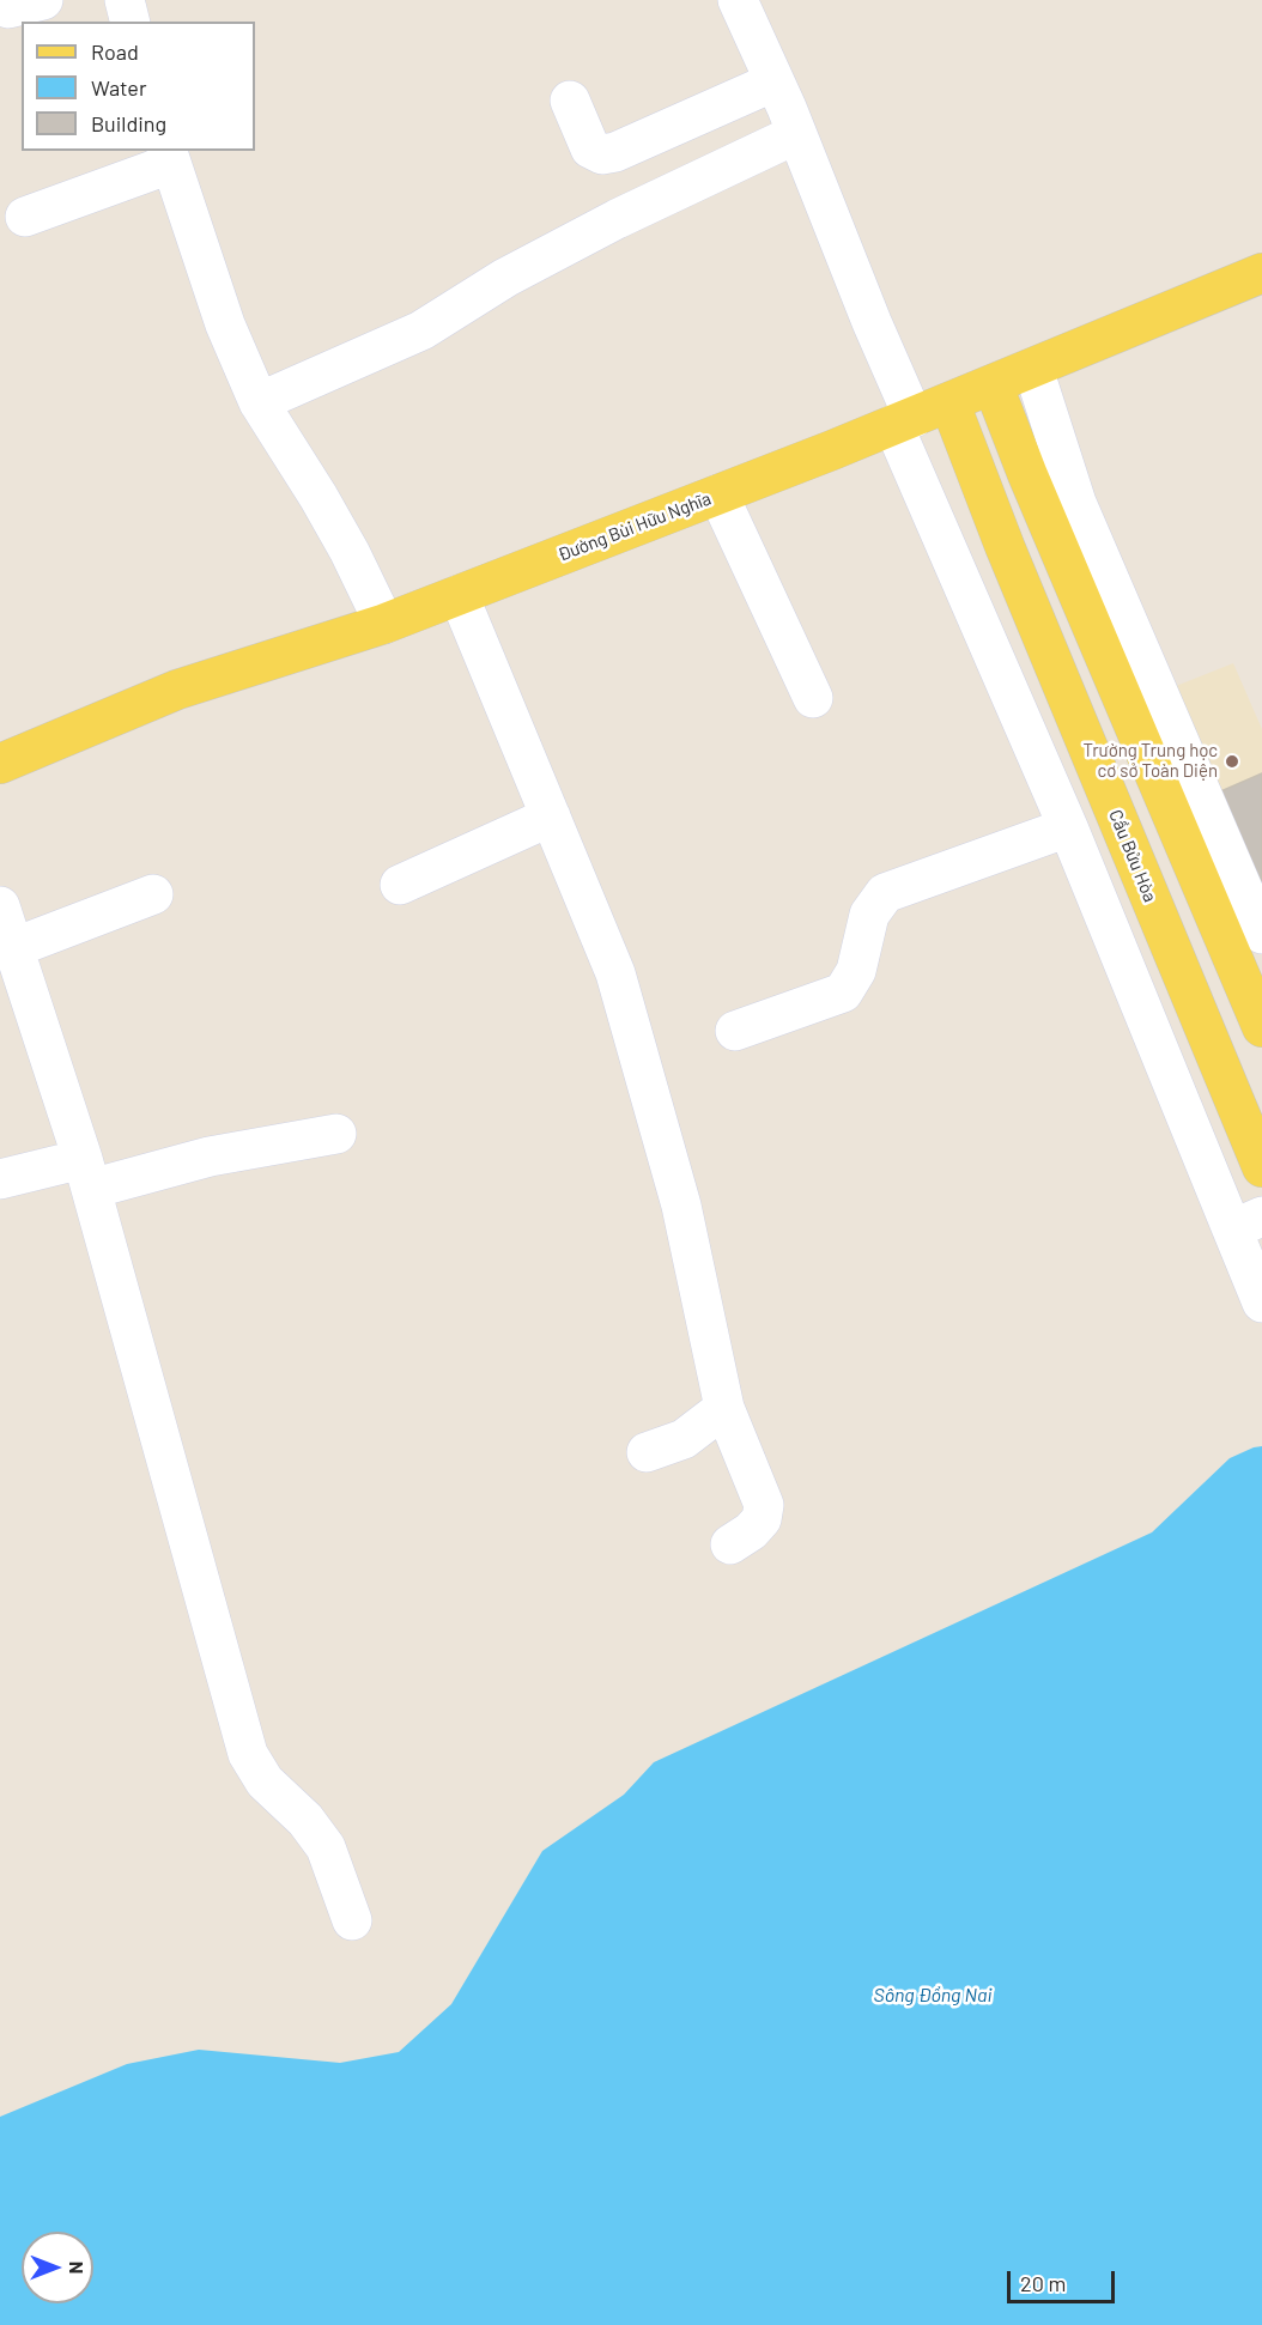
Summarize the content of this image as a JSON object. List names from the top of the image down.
{
  "streets": {
    "main road": ["Đường Bùi Hữu Nghĩa", "Cầu Bửu Hòa"]
  },
  "crossings": [
    ["Đường Bùi Hữu Nghĩa", "Cầu Bửu Hòa"]
  ],
  "water": ["Sông Đồng Nai"],
  "places": ["Trường Trung học cơ sở Toàn Diện"],
  "legend": ["Road", "Water", "Building"],
  "scale_bar": "20 m",
  "north": "right"
}
